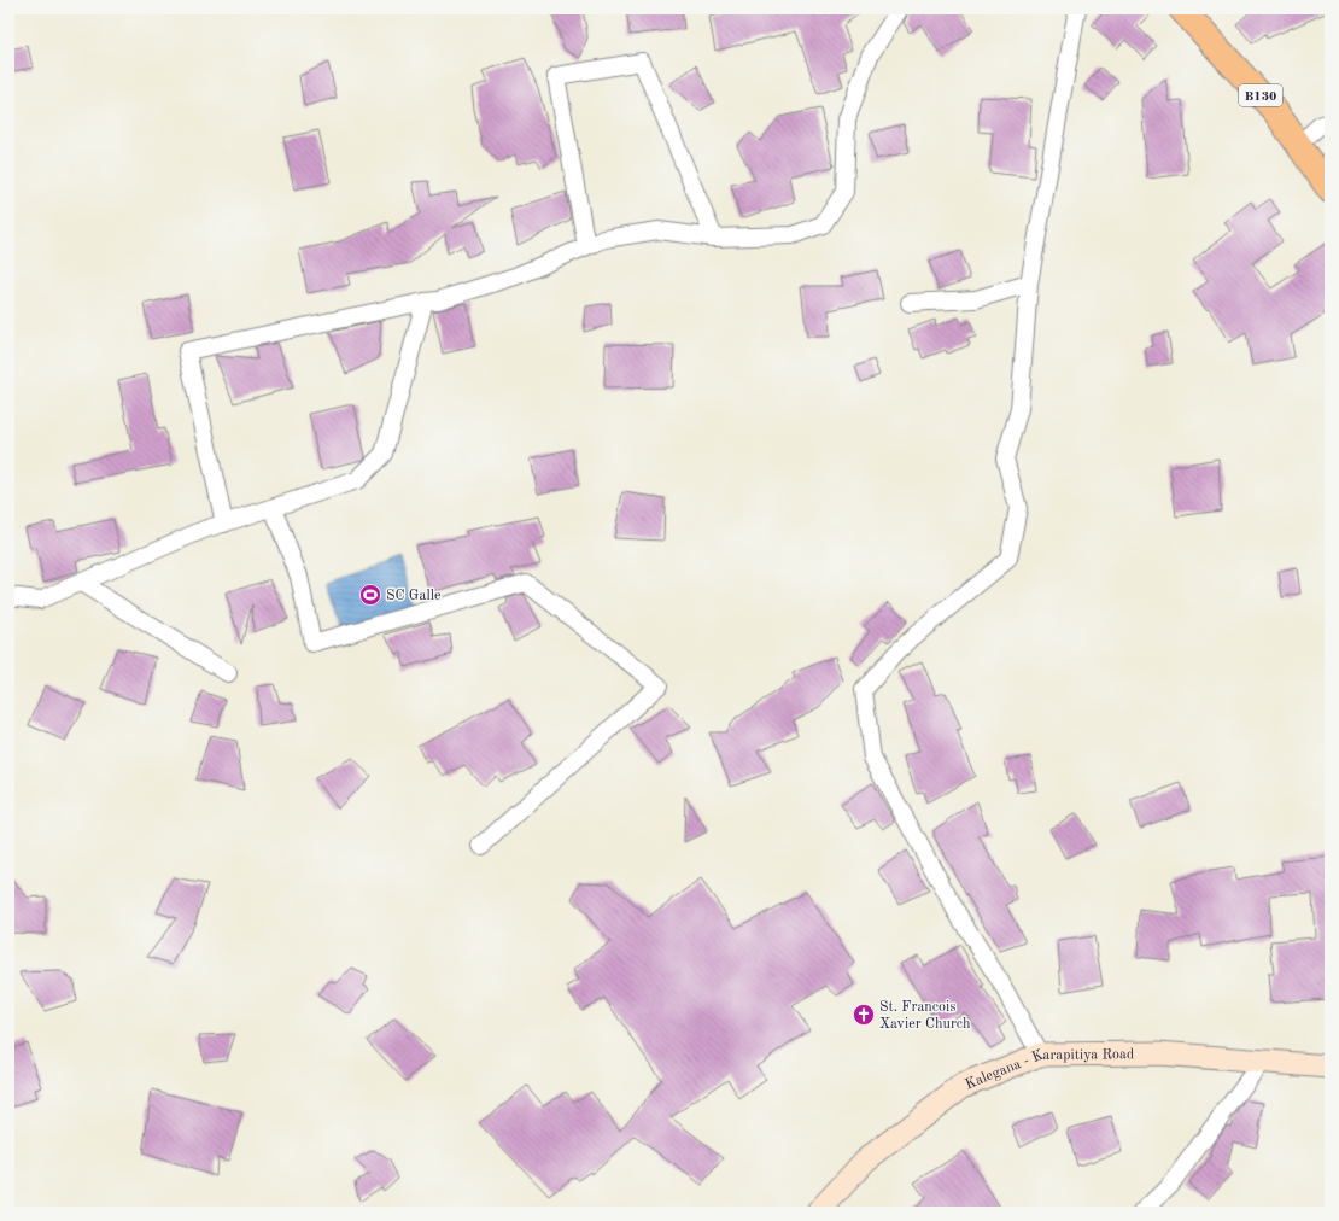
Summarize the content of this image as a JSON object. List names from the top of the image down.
{
  "streets": {
    "main road": ["B130", "Kalegana - Karapitiya Road"]
  },
  "places": {
    "sports": ["SC Galle"],
    "church": ["St. Francois Xavier Church"]
  }
}
